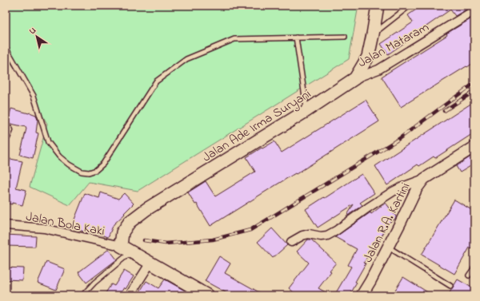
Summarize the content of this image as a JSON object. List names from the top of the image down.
{
  "streets": {
    "main road": ["Jalan Ade Irma Suryani"],
    "street": ["Jalan Mataram", "Jalan R.A. Kartini", "Jalan Bola Kaki"]
  },
  "crossings": [
    ["Jalan Mataram", "Jalan Ade Irma Suryani"],
    ["Jalan Ade Irma Suryani", "Jalan Bola Kaki"]
  ],
  "north": "top left"
}
